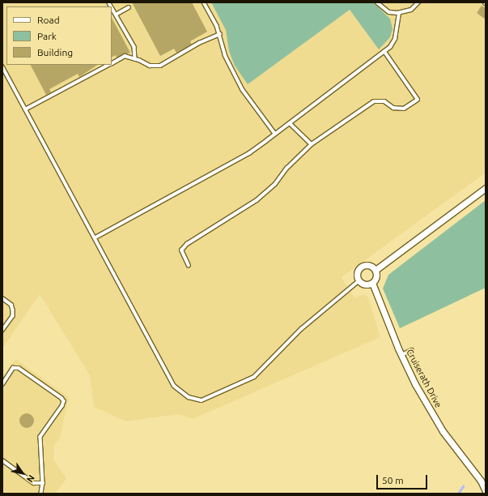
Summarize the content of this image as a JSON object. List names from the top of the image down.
{
  "streets": {
    "street": ["Cruiserath Drive"]
  },
  "legend": ["Road", "Park", "Building"],
  "scale_bar": "50 m",
  "north": "bottom right"
}
